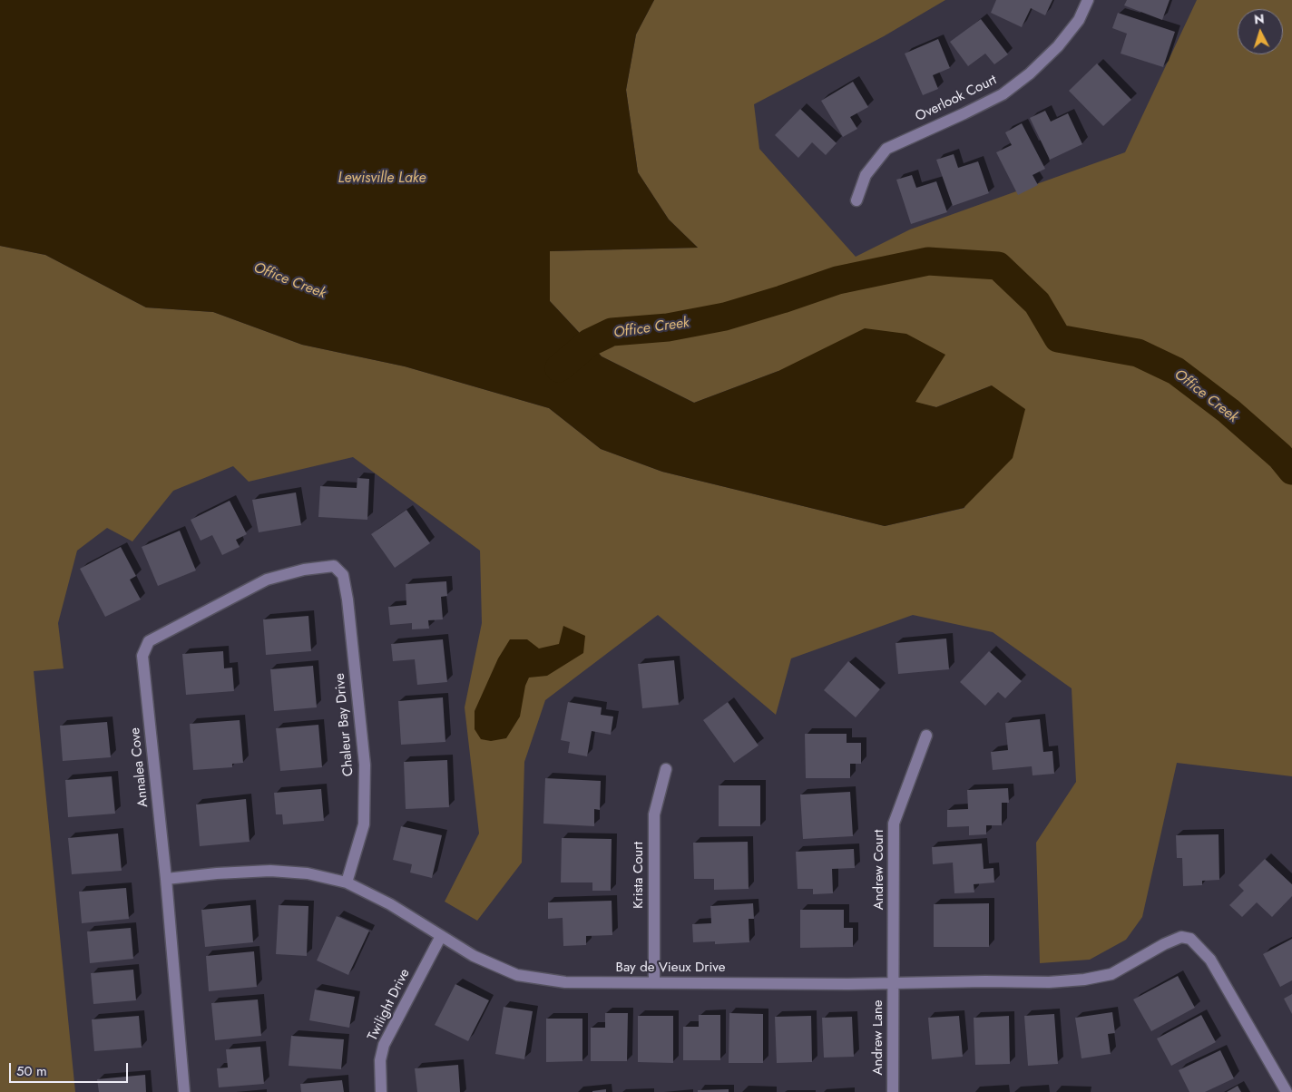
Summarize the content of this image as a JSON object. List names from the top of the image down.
{
  "streets": {
    "street": [
      "Overlook Court",
      "Chaleur Bay Drive",
      "Annalea Cove",
      "Andrew Court",
      "Krista Court",
      "Bay de Vieux Drive",
      "Twilight Drive",
      "Andrew Lane"
    ]
  },
  "crossings": [
    ["Chaleur Bay Drive", "Annalea Cove"],
    ["Chaleur Bay Drive", "Bay de Vieux Drive"],
    ["Annalea Cove", "Bay de Vieux Drive"],
    ["Andrew Court", "Bay de Vieux Drive"],
    ["Andrew Court", "Andrew Lane"],
    ["Krista Court", "Bay de Vieux Drive"],
    ["Bay de Vieux Drive", "Twilight Drive"],
    ["Bay de Vieux Drive", "Andrew Lane"]
  ],
  "water": ["Lewisville Lake", "Office Creek"],
  "scale_bar": "50 m",
  "north": "top"
}
